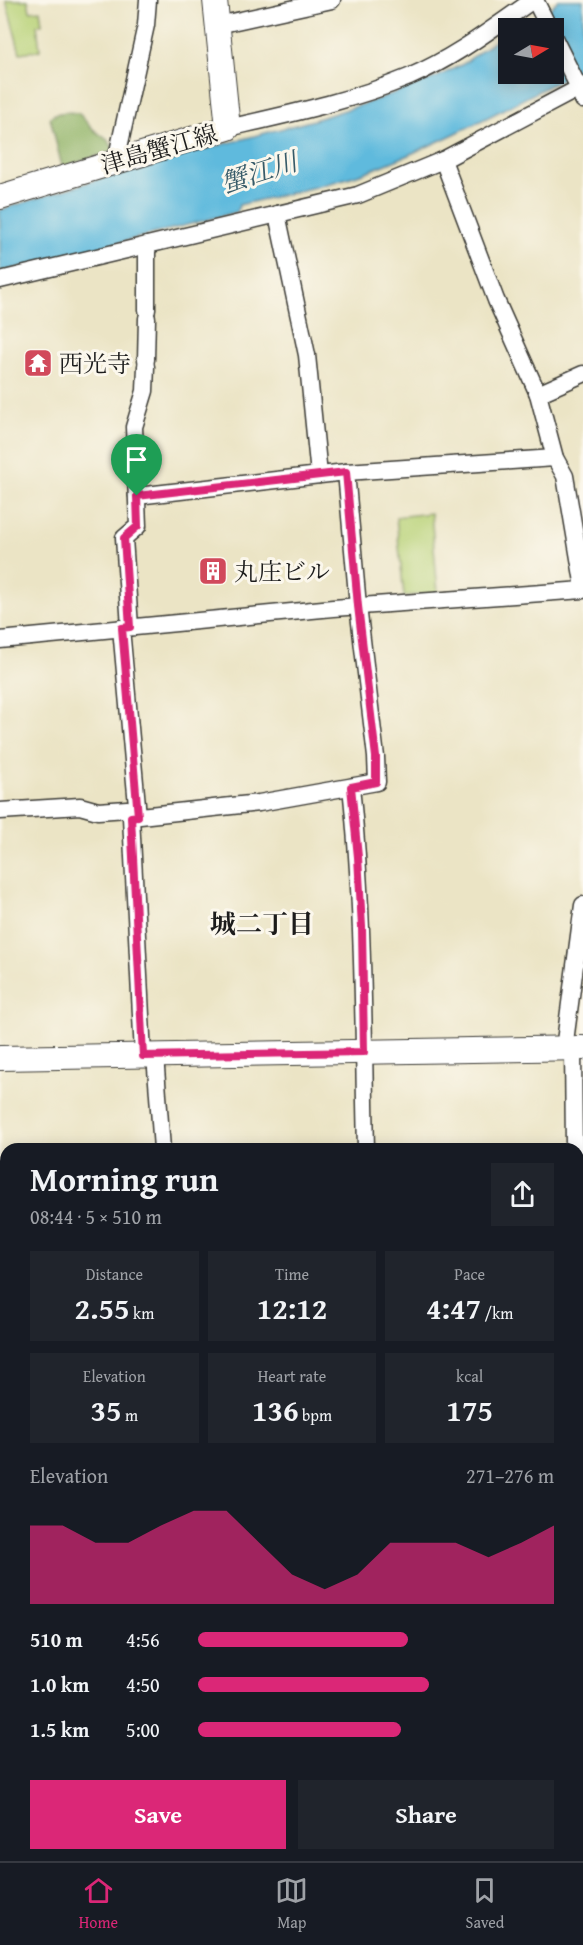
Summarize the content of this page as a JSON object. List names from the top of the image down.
{
  "streets": {
    "main road": ["津島蟹江線"]
  },
  "districts": ["城二丁目"],
  "water": ["蟹江川"],
  "places": {
    "temple": ["西光寺"],
    "building": ["丸庄ビル"]
  },
  "north": "right",
  "page": {
    "heading": ["Morning run", "08:44 · 5 × 510 m"],
    "stats": [
      ["Distance", "2.55 km"],
      ["Time", "12:12"],
      ["Pace", "4:47 /km"],
      ["Elevation", "35 m"],
      ["Heart rate", "136 bpm"],
      ["kcal", "175"]
    ],
    "chart": ["Elevation", "271–276 m"],
    "list": [
      {
        "name": "510 m",
        "note": "4:56"
      },
      {
        "name": "1.0 km",
        "note": "4:50"
      },
      {
        "name": "1.5 km",
        "note": "5:00"
      }
    ],
    "buttons": ["Save", "Share"],
    "tabs": ["Home", "Map", "Saved"]
  }
}
